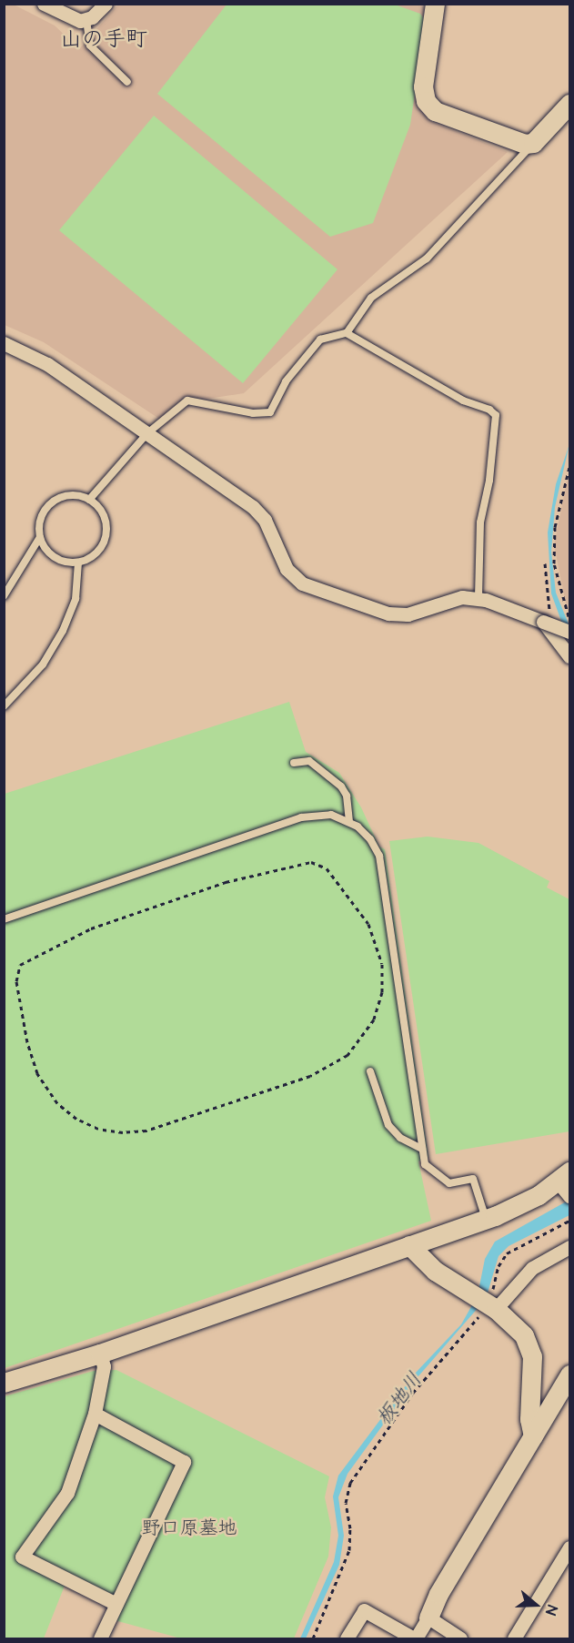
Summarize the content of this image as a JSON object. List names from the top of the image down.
{
  "districts": ["山の手町"],
  "water": ["板地川"],
  "parks": ["野口原墓地"],
  "north": "right"
}
